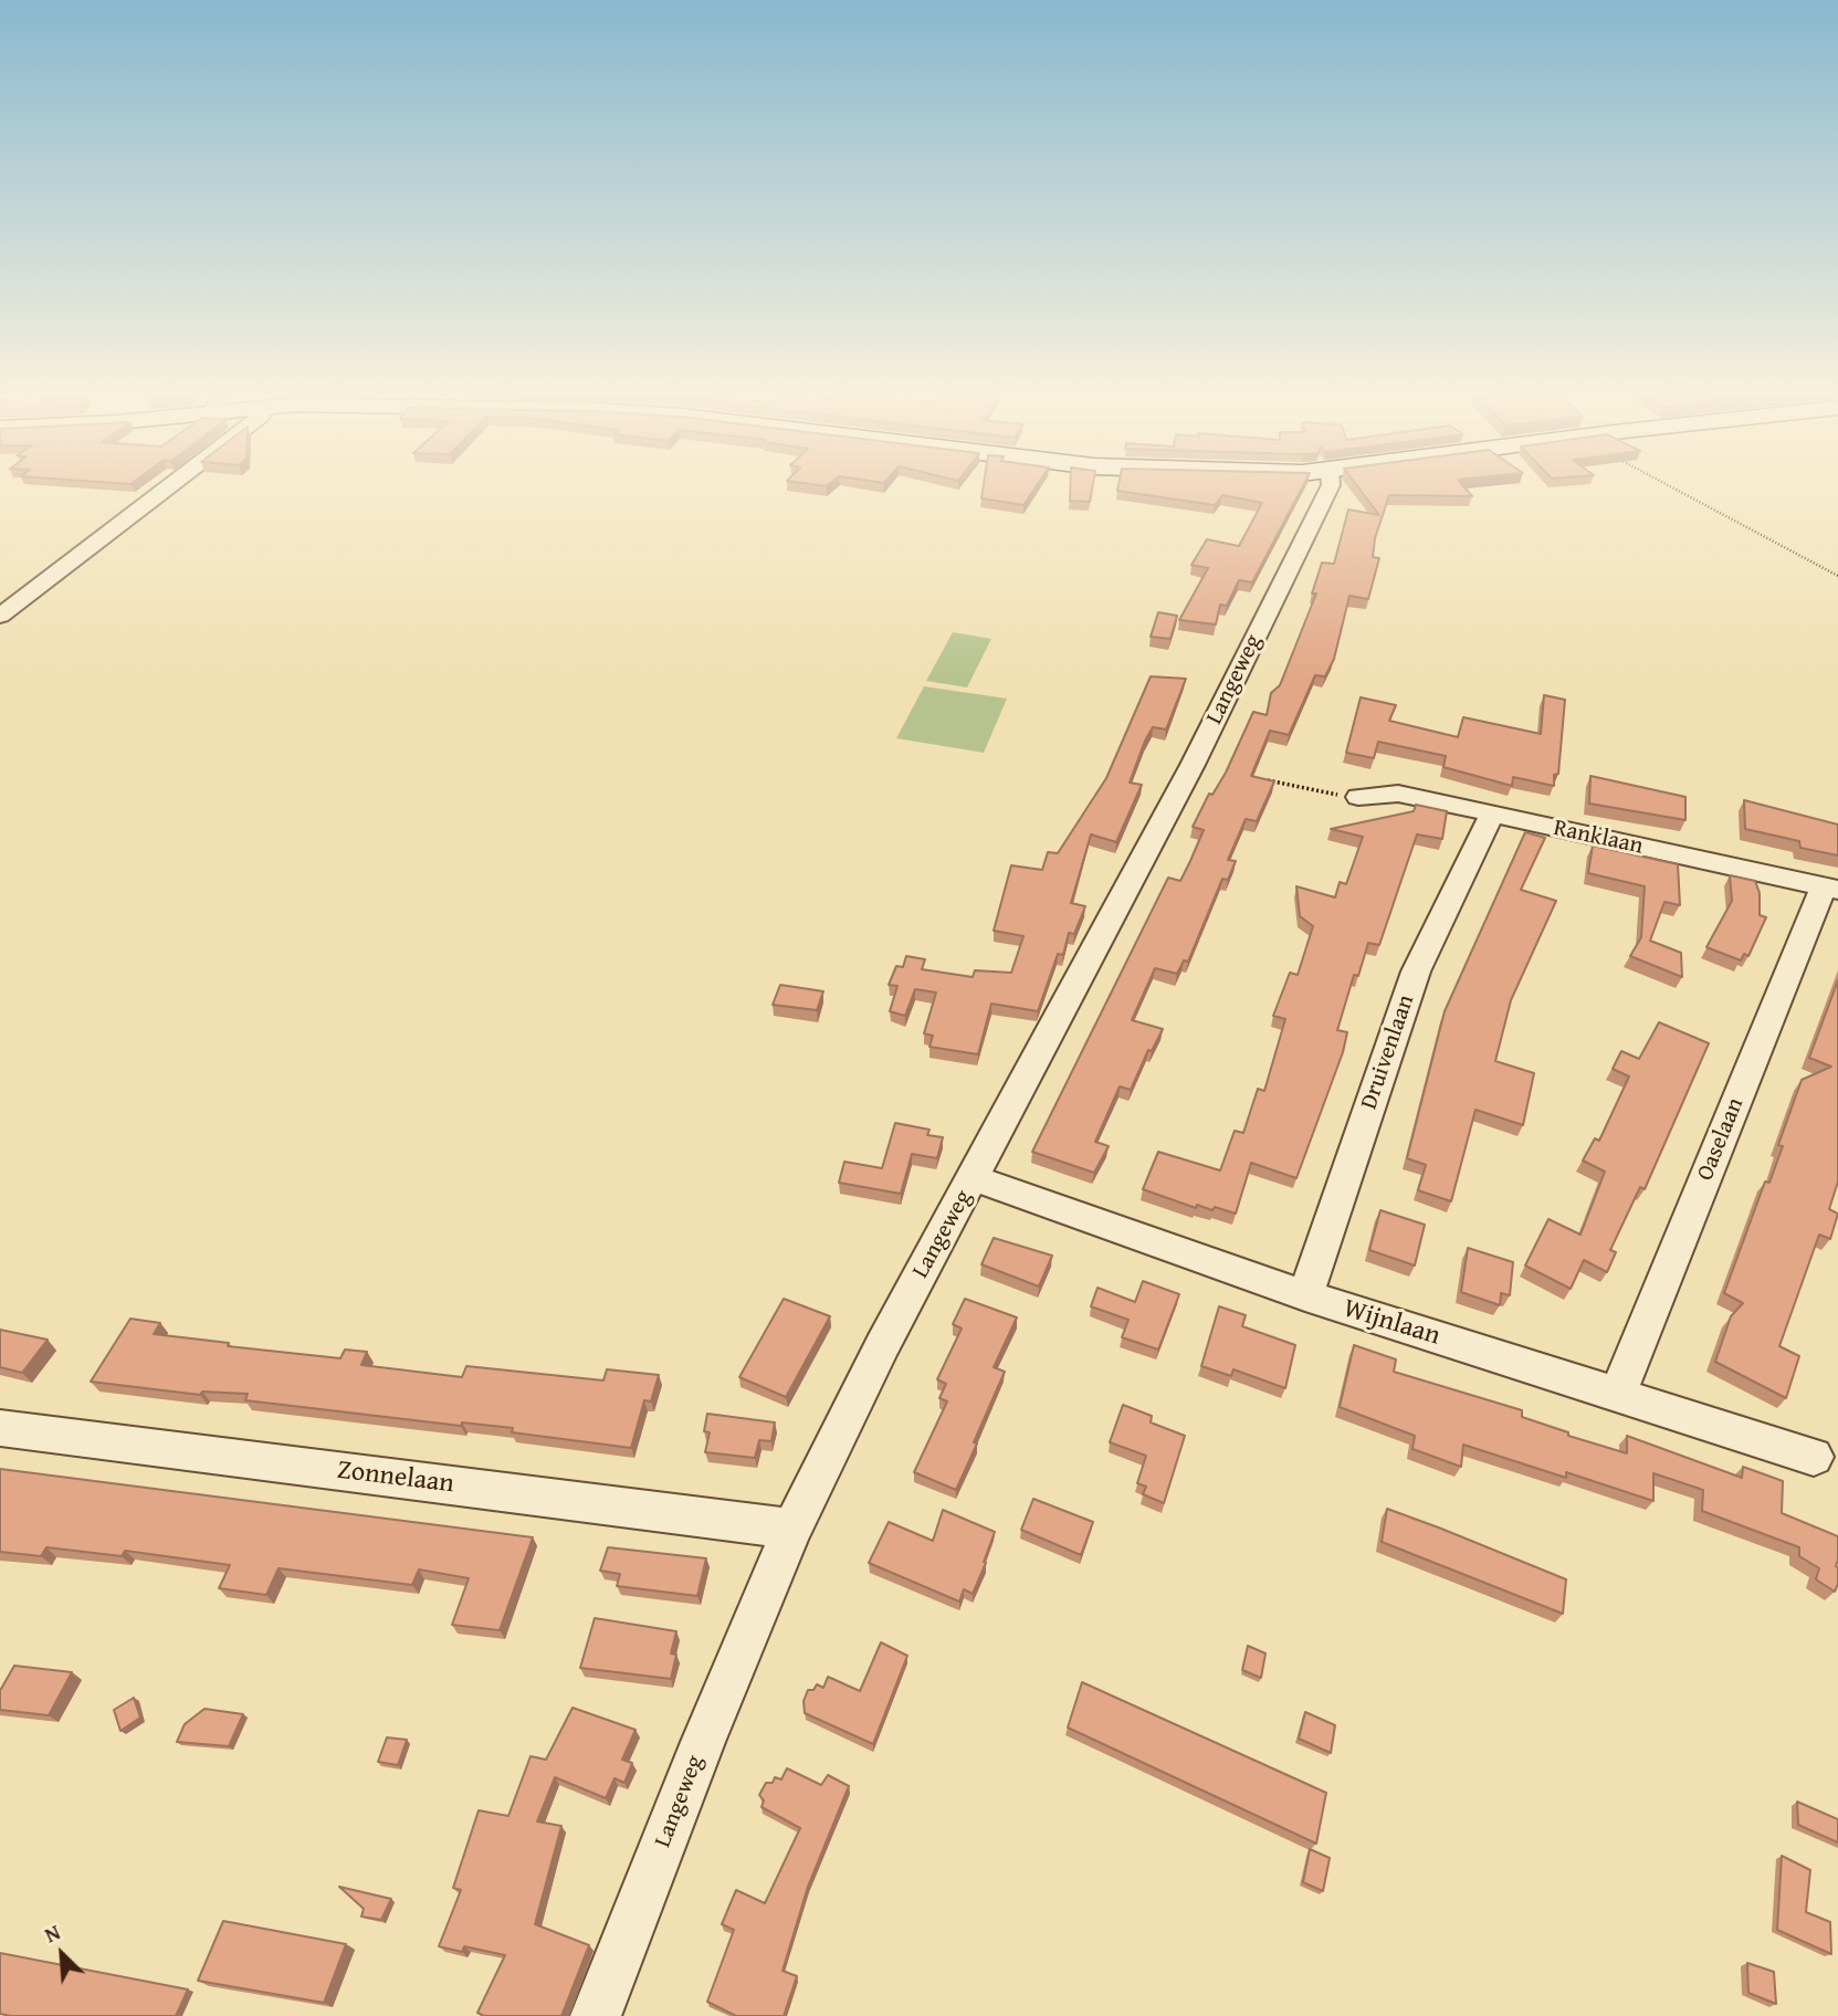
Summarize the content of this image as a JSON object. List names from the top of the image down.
{
  "streets": {
    "street": [
      "Langeweg",
      "Ranklaan",
      "Druivenlaan",
      "Oaselaan",
      "Wijnlaan",
      "Zonnelaan"
    ]
  },
  "crossings": [
    ["Langeweg", "Wijnlaan"],
    ["Langeweg", "Zonnelaan"],
    ["Ranklaan", "Druivenlaan"],
    ["Ranklaan", "Oaselaan"],
    ["Druivenlaan", "Wijnlaan"],
    ["Oaselaan", "Wijnlaan"]
  ],
  "north": "top left"
}
